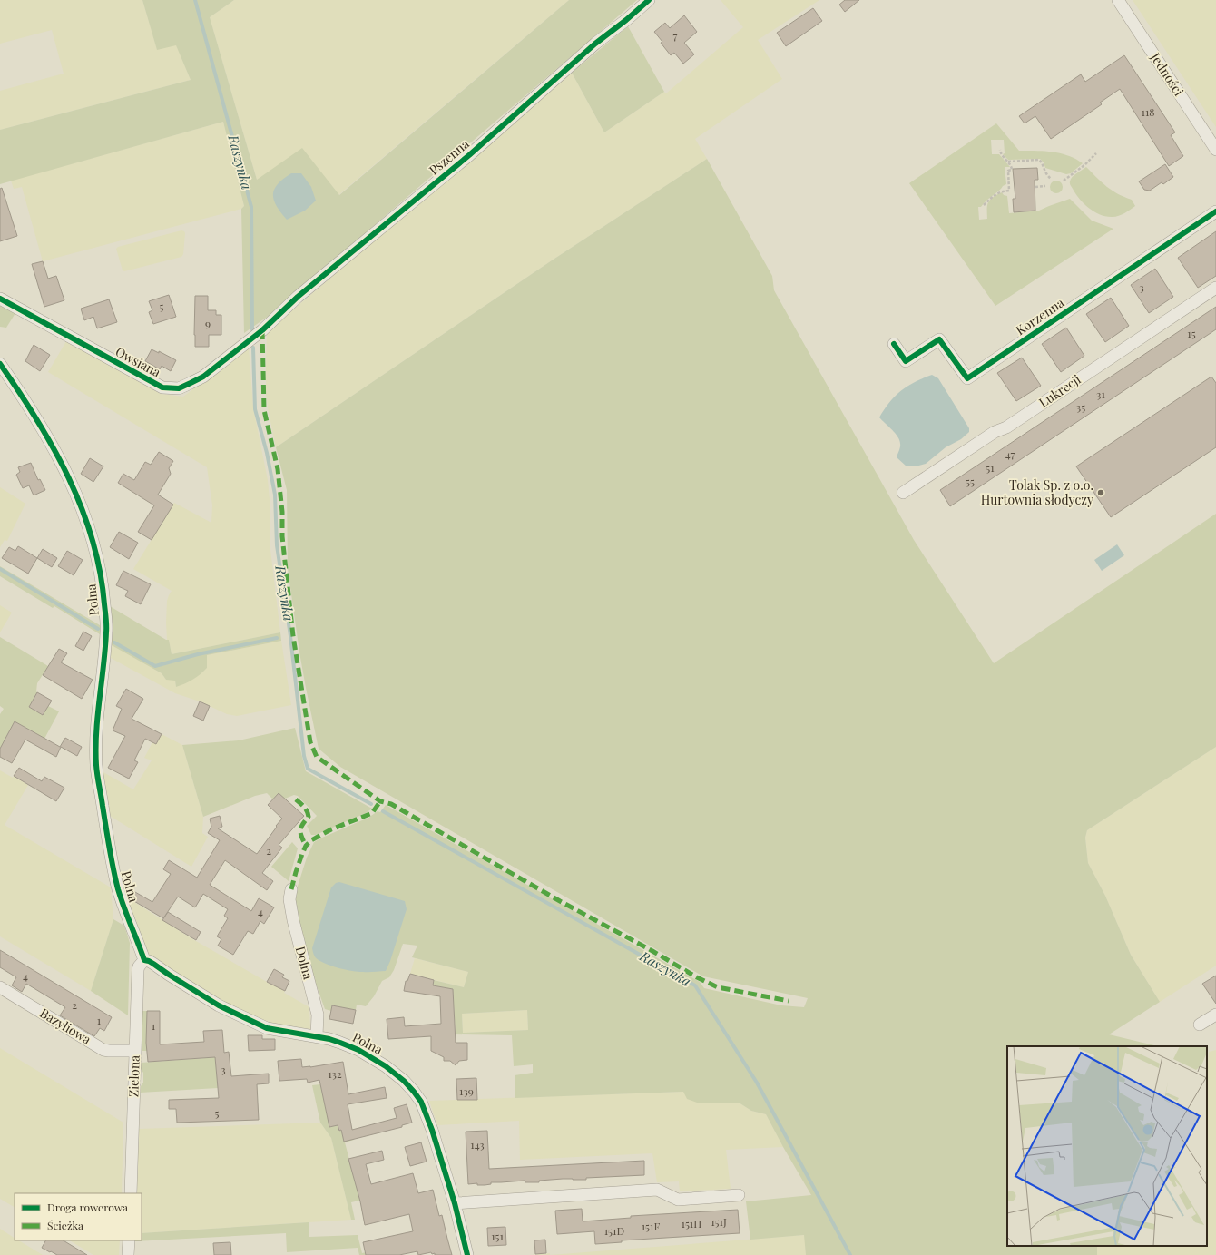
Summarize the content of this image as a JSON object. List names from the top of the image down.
{
  "streets": {
    "street": [
      "Jedności",
      "Pszenna",
      "Korzenna",
      "Owsiana",
      "Lukrecji",
      "Polna",
      "Dolna",
      "Bazyliowa",
      "Zielona"
    ]
  },
  "crossings": [
    ["Pszenna", "Owsiana"],
    ["Polna", "Dolna"],
    ["Polna", "Zielona"],
    ["Bazyliowa", "Zielona"]
  ],
  "water": ["Raszynka"],
  "places": ["Tolak Sp. z o.o. Hurtownia słodyczy"],
  "house_numbers": [
    "7",
    "118",
    "3",
    "5",
    "9",
    "15",
    "31",
    "35",
    "47",
    "51",
    "55",
    "2",
    "4",
    "4",
    "2",
    "1",
    "1",
    "3",
    "132",
    "139",
    "5",
    "143",
    "151J",
    "151H",
    "151F",
    "151D",
    "151"
  ],
  "legend": ["Droga rowerowa", "Ścieżka"]
}
